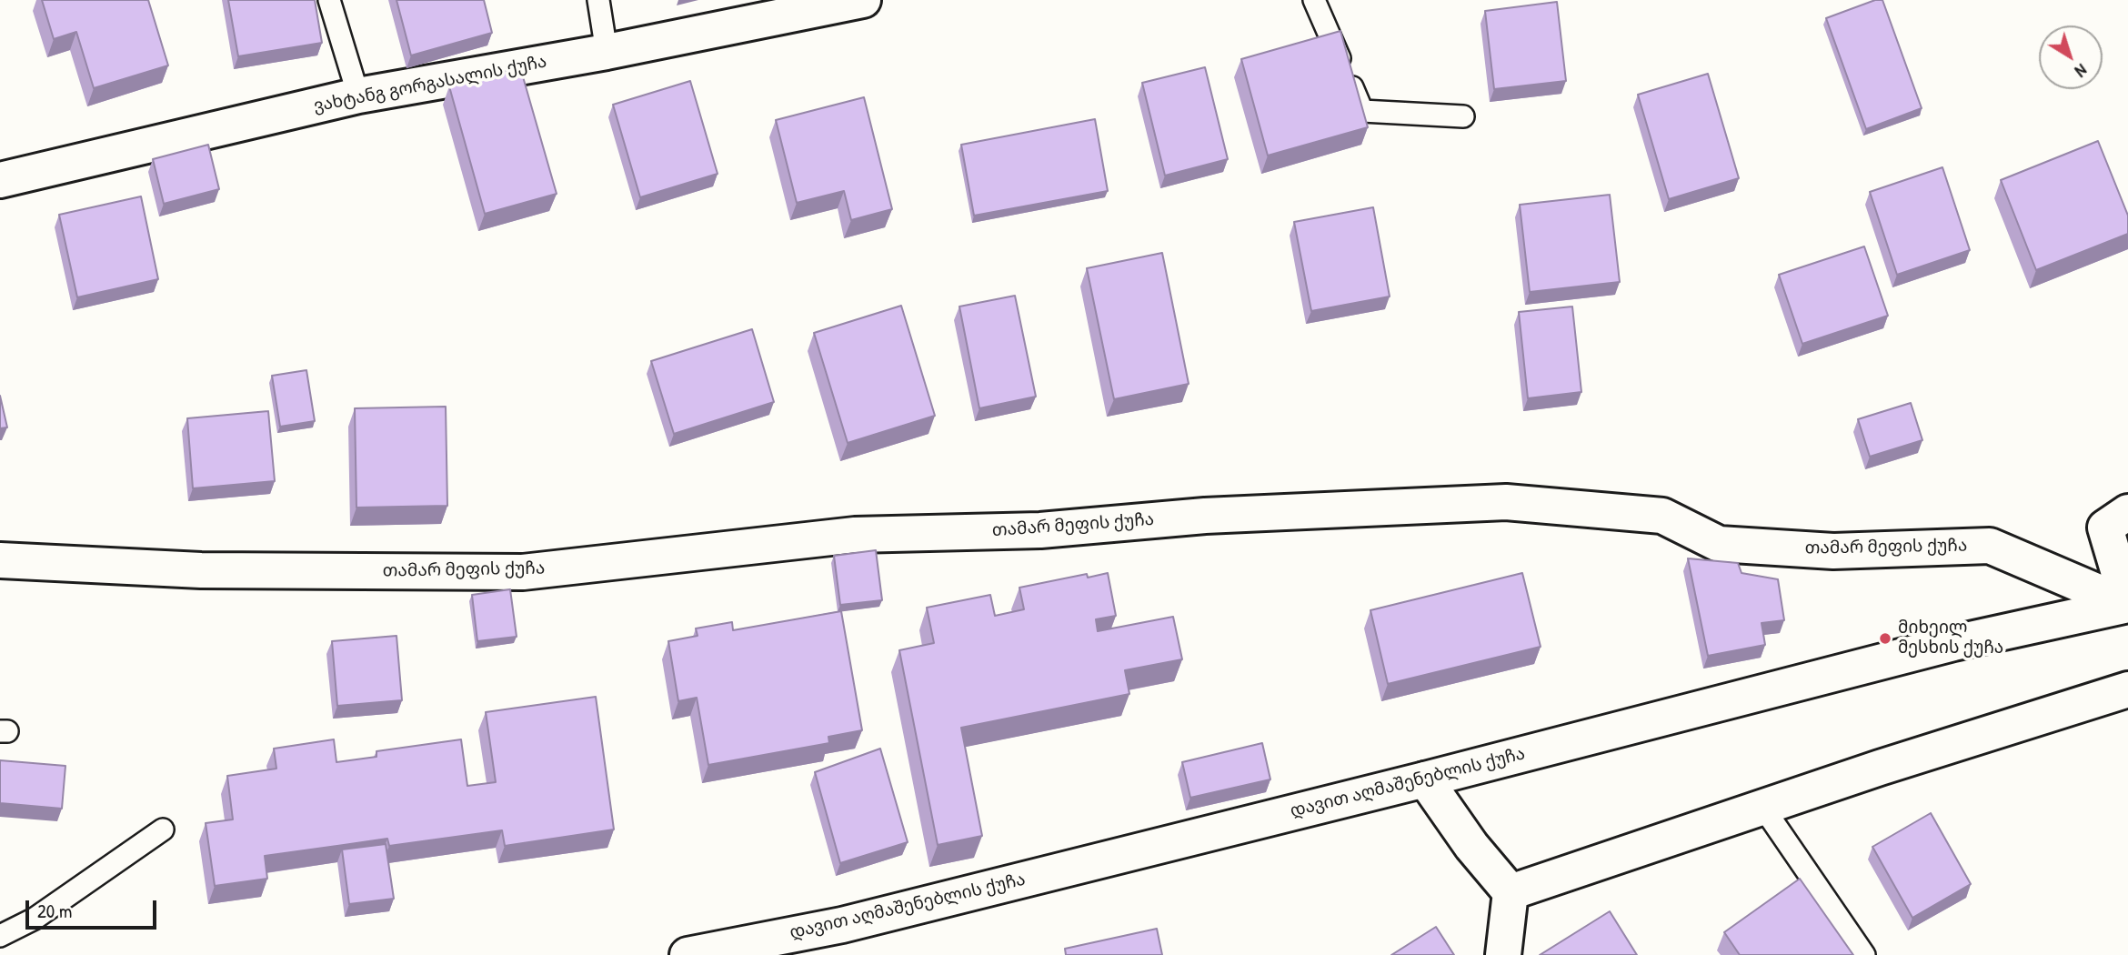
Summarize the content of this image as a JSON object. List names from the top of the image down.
{
  "streets": {
    "street": ["ვახტანგ გორგასალის ქუჩა", "თამარ მეფის ქუჩა", "დავით აღმაშენებლის ქუჩა"]
  },
  "crossings": [
    ["თამარ მეფის ქუჩა", "დავით აღმაშენებლის ქუჩა"]
  ],
  "places": ["მიხეილ მესხის ქუჩა"],
  "scale_bar": "20 m",
  "north": "bottom right"
}
